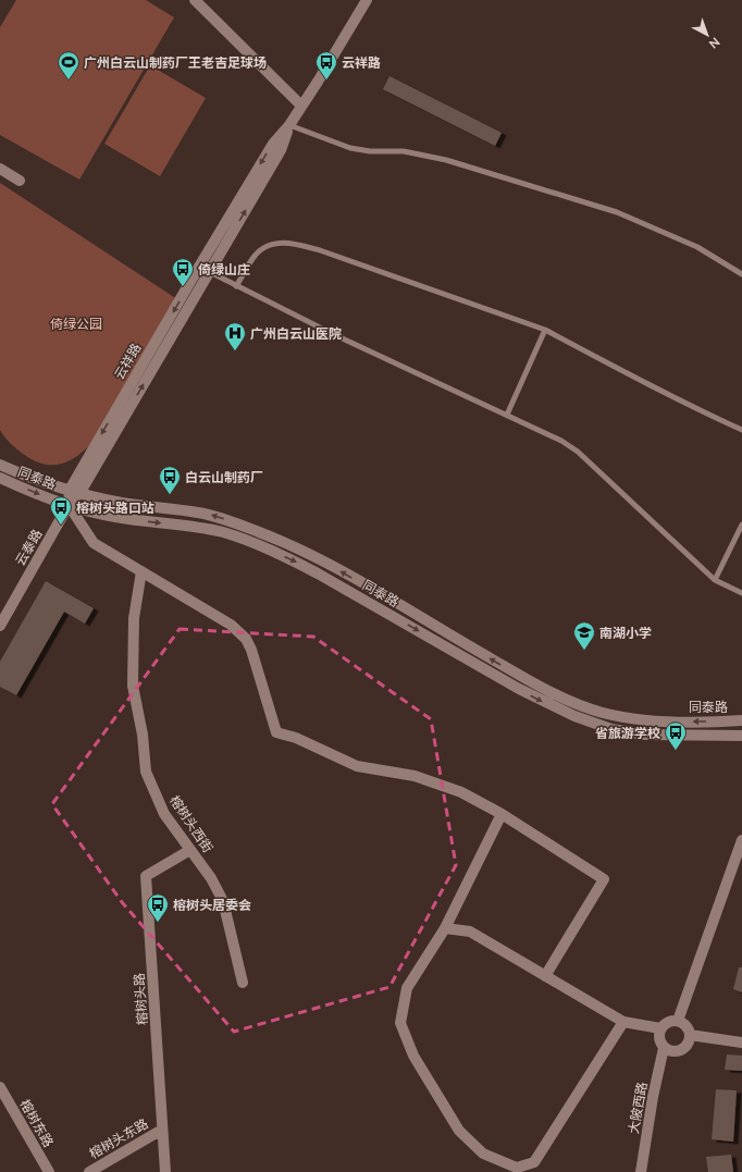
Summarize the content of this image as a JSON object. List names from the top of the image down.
{
  "streets": {
    "street": [
      "云祥路",
      "同泰路",
      "云泰路",
      "榕树头西街",
      "榕树头路",
      "大陂西路",
      "榕树东路",
      "榕树头东路"
    ]
  },
  "crossings": [
    ["云祥路", "同泰路"],
    ["云祥路", "云泰路"],
    ["同泰路", "云泰路"],
    ["榕树头西街", "榕树头路"],
    ["榕树头路", "榕树头东路"]
  ],
  "parks": ["倚绿公园"],
  "places": {
    "sports": ["广州白云山制药厂王老吉足球场"],
    "bus stop": [
      "云祥路",
      "倚绿山庄",
      "白云山制药厂",
      "榕树头路口站",
      "省旅游学校",
      "榕树头居委会"
    ],
    "hospital": ["广州白云山医院"],
    "school or university": ["南湖小学"]
  },
  "north": "bottom right"
}
